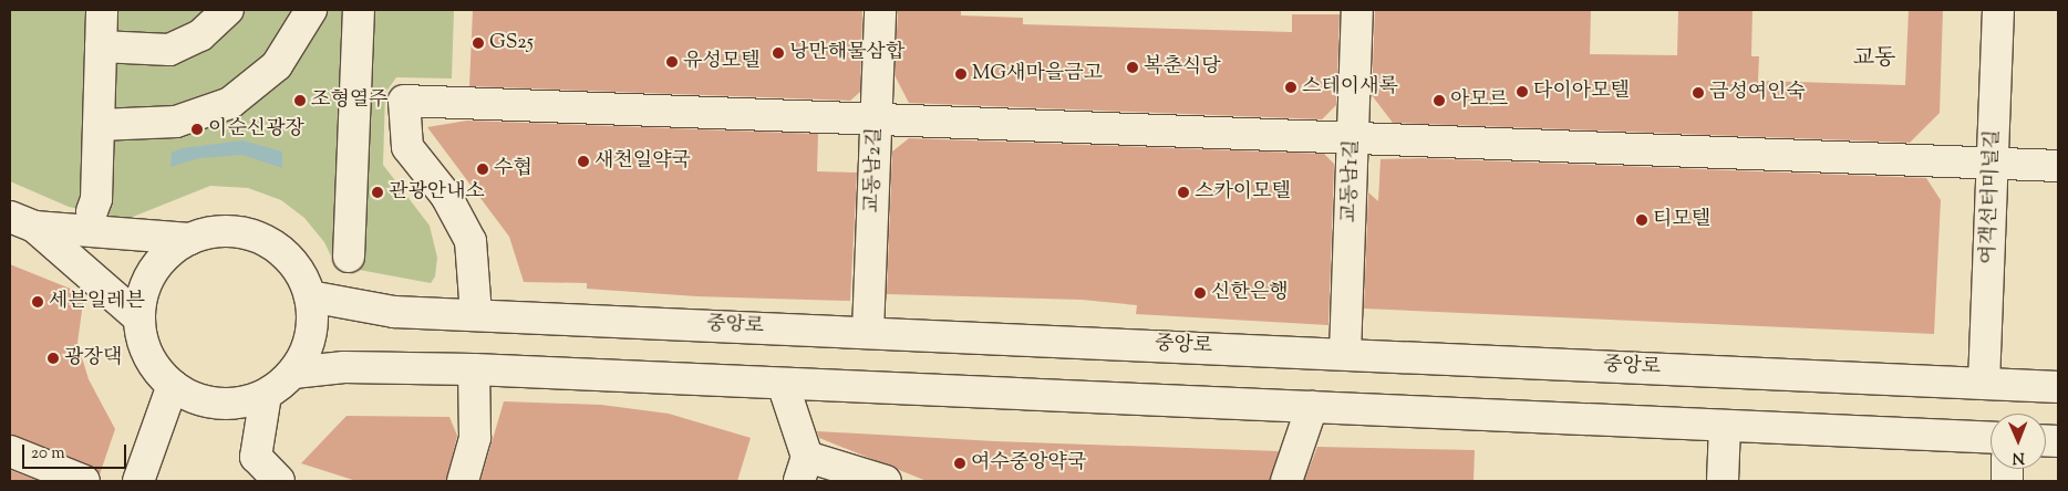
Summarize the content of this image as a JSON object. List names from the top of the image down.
{
  "streets": {
    "street": [
      "교동남2길",
      "교동남1길",
      "여객선터미널길",
      "중앙로"
    ]
  },
  "crossings": [
    ["교동남2길", "중앙로"],
    ["교동남1길", "중앙로"],
    ["여객선터미널길", "중앙로"]
  ],
  "districts": ["교동"],
  "places": [
    "GS25",
    "낭만해물삼합",
    "유성모텔",
    "복춘식당",
    "MG새마을금고",
    "스테이새록",
    "다이아모텔",
    "금성여인숙",
    "조형열주",
    "아모르",
    "이순신광장",
    "새천일약국",
    "수협",
    "관광안내소",
    "스카이모텔",
    "티모텔",
    "신한은행",
    "세븐일레븐",
    "광장댁",
    "여수중앙약국"
  ],
  "scale_bar": "20 m",
  "north": "bottom"
}
